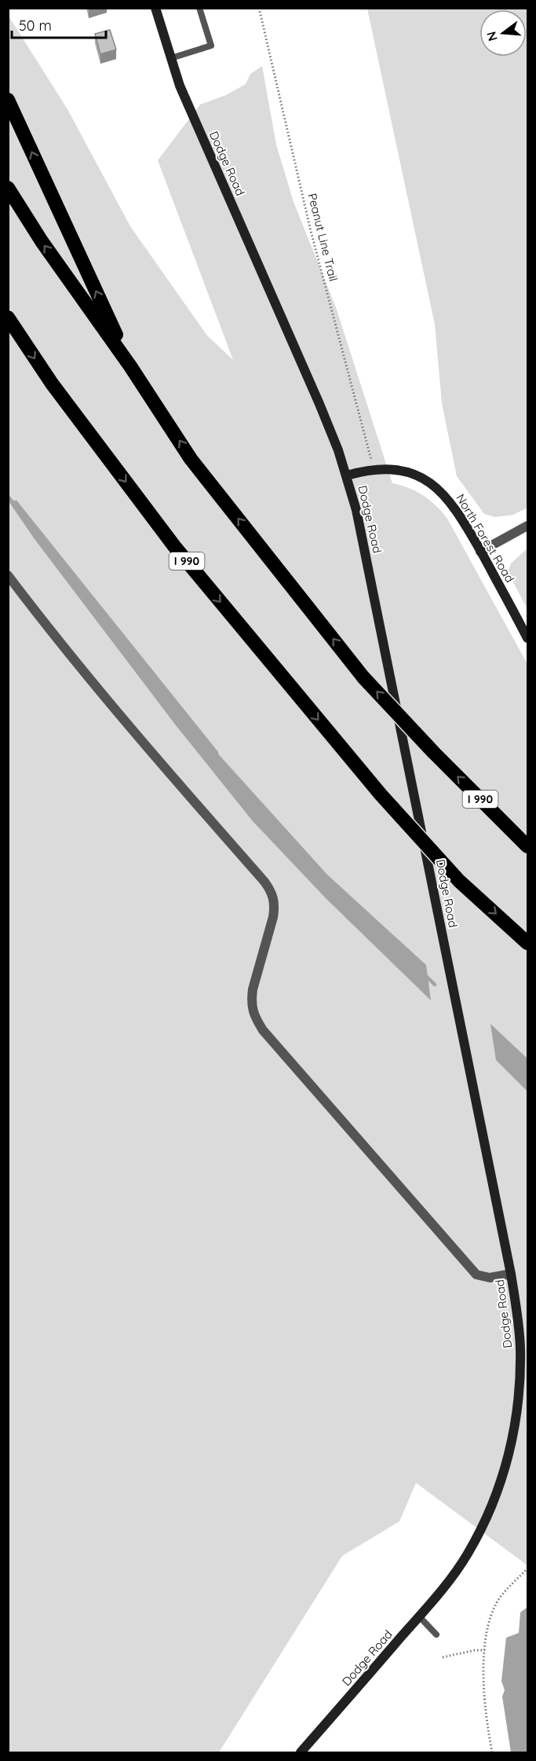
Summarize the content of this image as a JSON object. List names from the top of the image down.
{
  "streets": {
    "highway": ["I 990"],
    "street": ["Dodge Road", "North Forest Road"],
    "path": ["Peanut Line Trail"]
  },
  "crossings": [
    ["Dodge Road", "North Forest Road"],
    ["Peanut Line Trail", "North Forest Road"]
  ],
  "scale_bar": "50 m",
  "north": "left"
}
